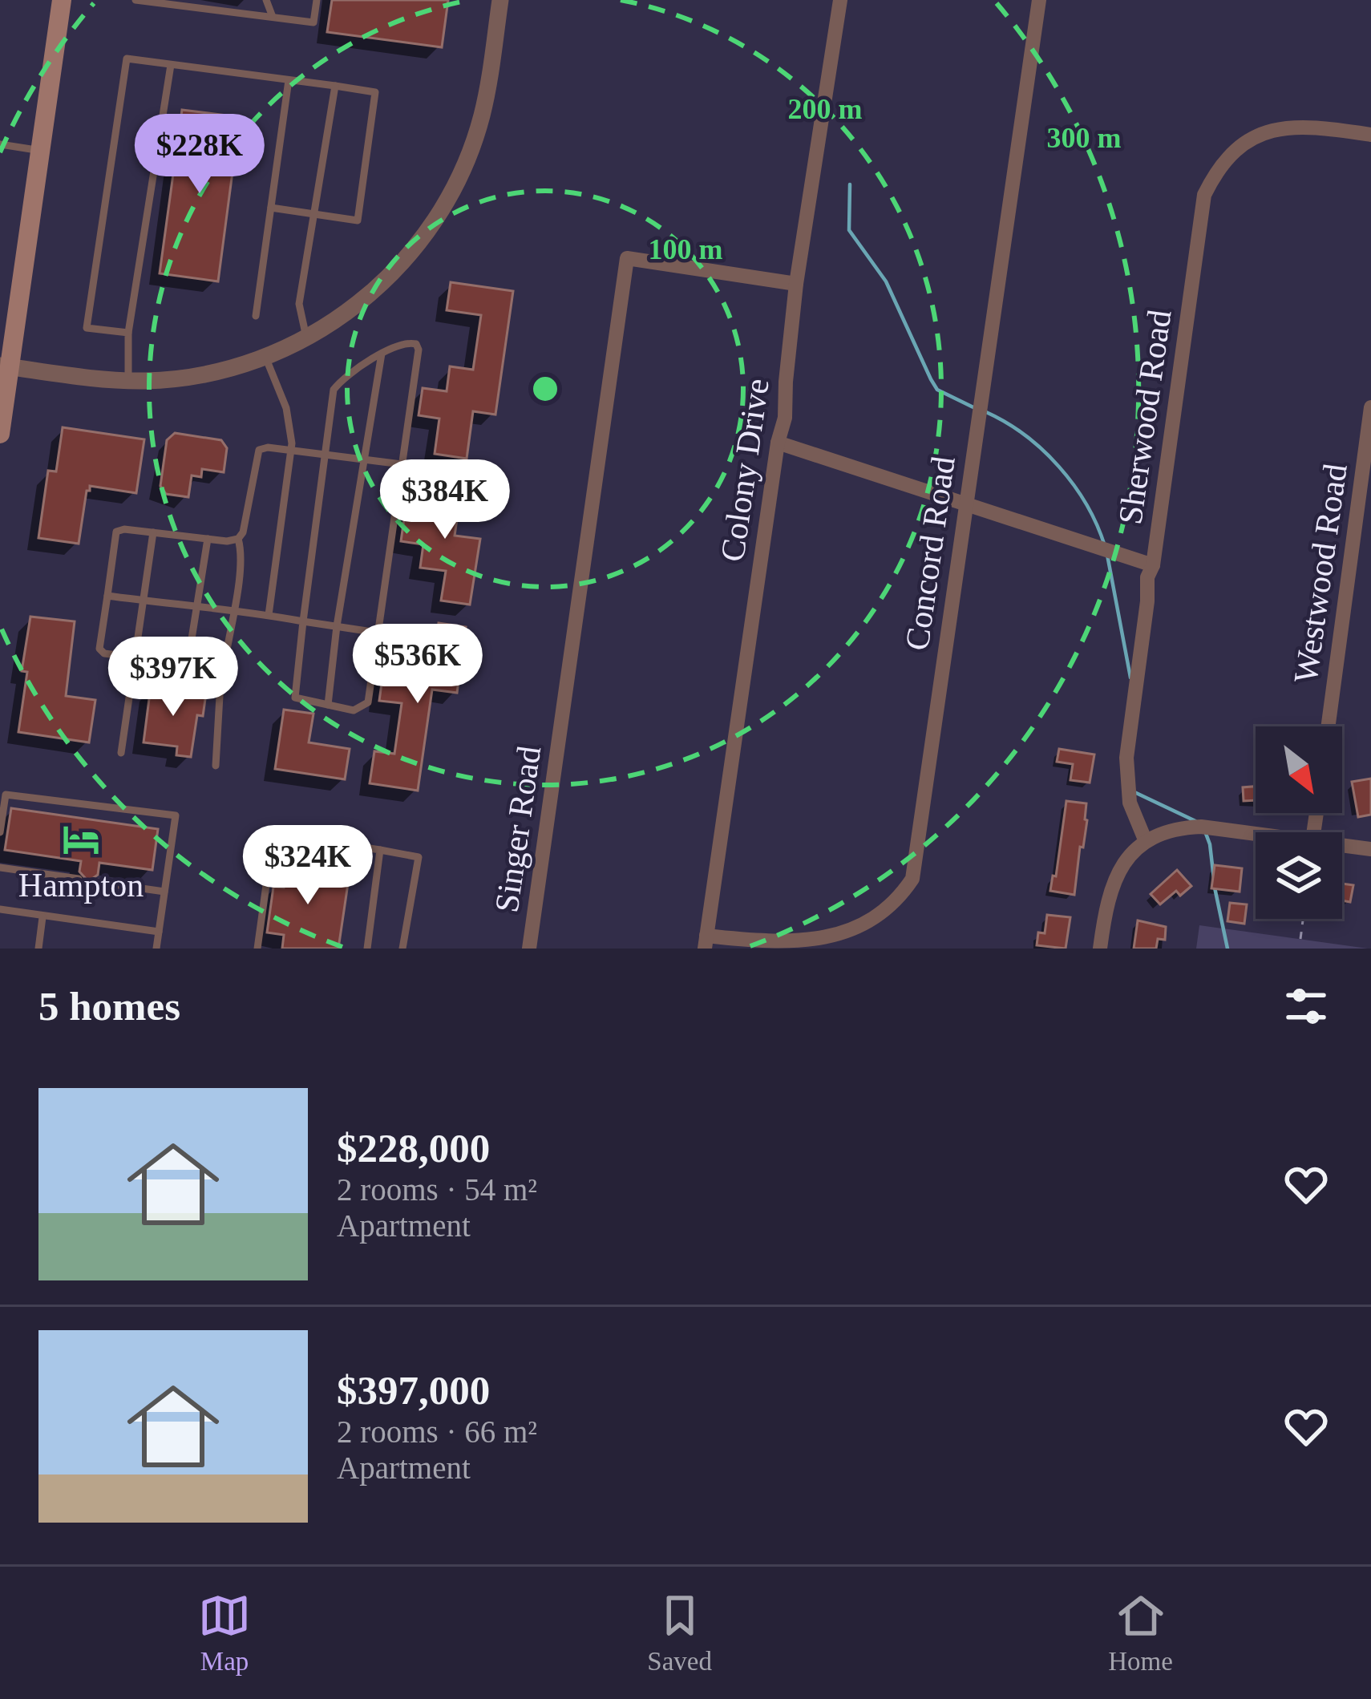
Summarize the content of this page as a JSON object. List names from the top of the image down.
{
  "streets": {
    "street": [
      "Sherwood Road",
      "Colony Drive",
      "Concord Road",
      "Westwood Road",
      "Singer Road"
    ]
  },
  "crossings": [
    ["Colony Drive", "Concord Road"],
    ["Colony Drive", "Singer Road"]
  ],
  "places": {
    "hotel": ["Hampton"]
  },
  "north": "bottom right",
  "page": {
    "price": [
      "$228K",
      "$384K",
      "$536K",
      "$397K",
      "$324K"
    ],
    "heading": "5 homes",
    "list": [
      {
        "name": "$228,000",
        "note": "2 rooms · 54 m² · Apartment"
      },
      {
        "name": "$397,000",
        "note": "2 rooms · 66 m² · Apartment"
      }
    ],
    "tabs": ["Map", "Saved", "Home"]
  },
  "rings": ["200 m", "300 m", "100 m"]
}
